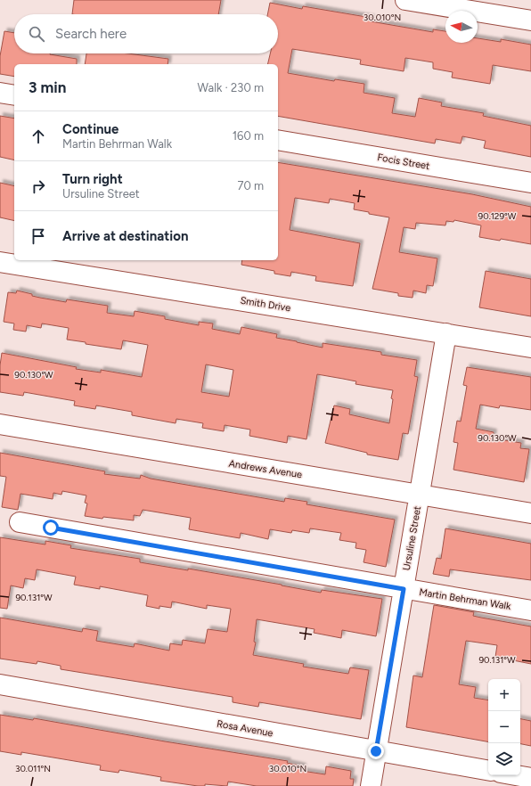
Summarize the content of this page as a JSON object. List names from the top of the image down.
{
  "streets": {
    "street": [
      "Focis Street",
      "Smith Drive",
      "Andrews Avenue",
      "Ursuline Street",
      "Martin Behrman Walk",
      "Rosa Avenue"
    ]
  },
  "crossings": [
    ["Smith Drive", "Ursuline Street"],
    ["Andrews Avenue", "Ursuline Street"],
    ["Ursuline Street", "Martin Behrman Walk"],
    ["Ursuline Street", "Rosa Avenue"]
  ],
  "north": "left",
  "page": {
    "search": "Search here",
    "heading": ["3 min", "Walk · 230 m"],
    "list": [
      ["Continue", "Martin Behrman Walk", "160 m"],
      ["Turn right", "Ursuline Street", "70 m"],
      "Arrive at destination"
    ],
    "map_buttons": ["+", "−"]
  },
  "coordinates": [
    "30.010°N",
    "90.129°W",
    "90.130°W",
    "90.131°W",
    "30.011°N"
  ]
}
